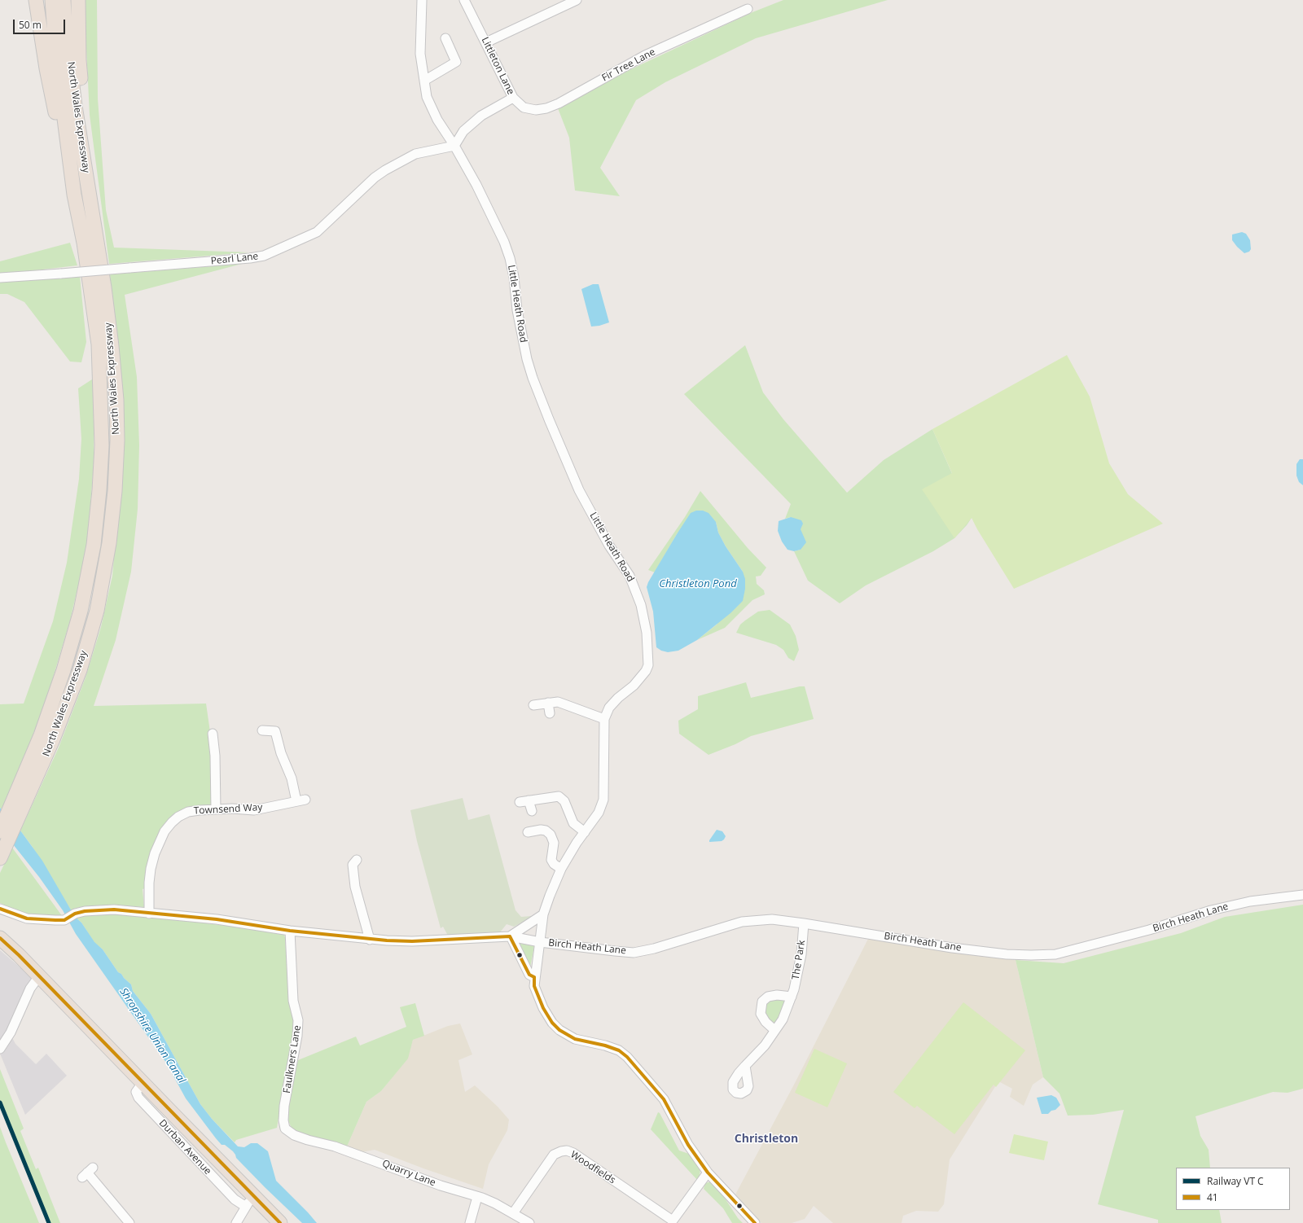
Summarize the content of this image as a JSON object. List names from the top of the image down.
{
  "streets": {
    "highway": ["North Wales Expressway"],
    "street": [
      "Fir Tree Lane",
      "Littleton Lane",
      "Pearl Lane",
      "Little Heath Road",
      "Townsend Way",
      "Birch Heath Lane",
      "The Park",
      "Faulkners Lane",
      "Durban Avenue",
      "Woodfields",
      "Quarry Lane"
    ]
  },
  "crossings": [
    ["Fir Tree Lane", "Littleton Lane"],
    ["Littleton Lane", "Pearl Lane"],
    ["Littleton Lane", "Little Heath Road"],
    ["Pearl Lane", "Little Heath Road"],
    ["Townsend Way", "Birch Heath Lane"],
    ["Birch Heath Lane", "The Park"],
    ["Birch Heath Lane", "Faulkners Lane"],
    ["Faulkners Lane", "Quarry Lane"],
    ["Woodfields", "Quarry Lane"]
  ],
  "districts": ["Christleton"],
  "water": ["Christleton Pond", "Shropshire Union Canal"],
  "lines": ["transit line 41"],
  "legend": ["Railway VT C", "41"],
  "scale_bar": "50 m"
}
